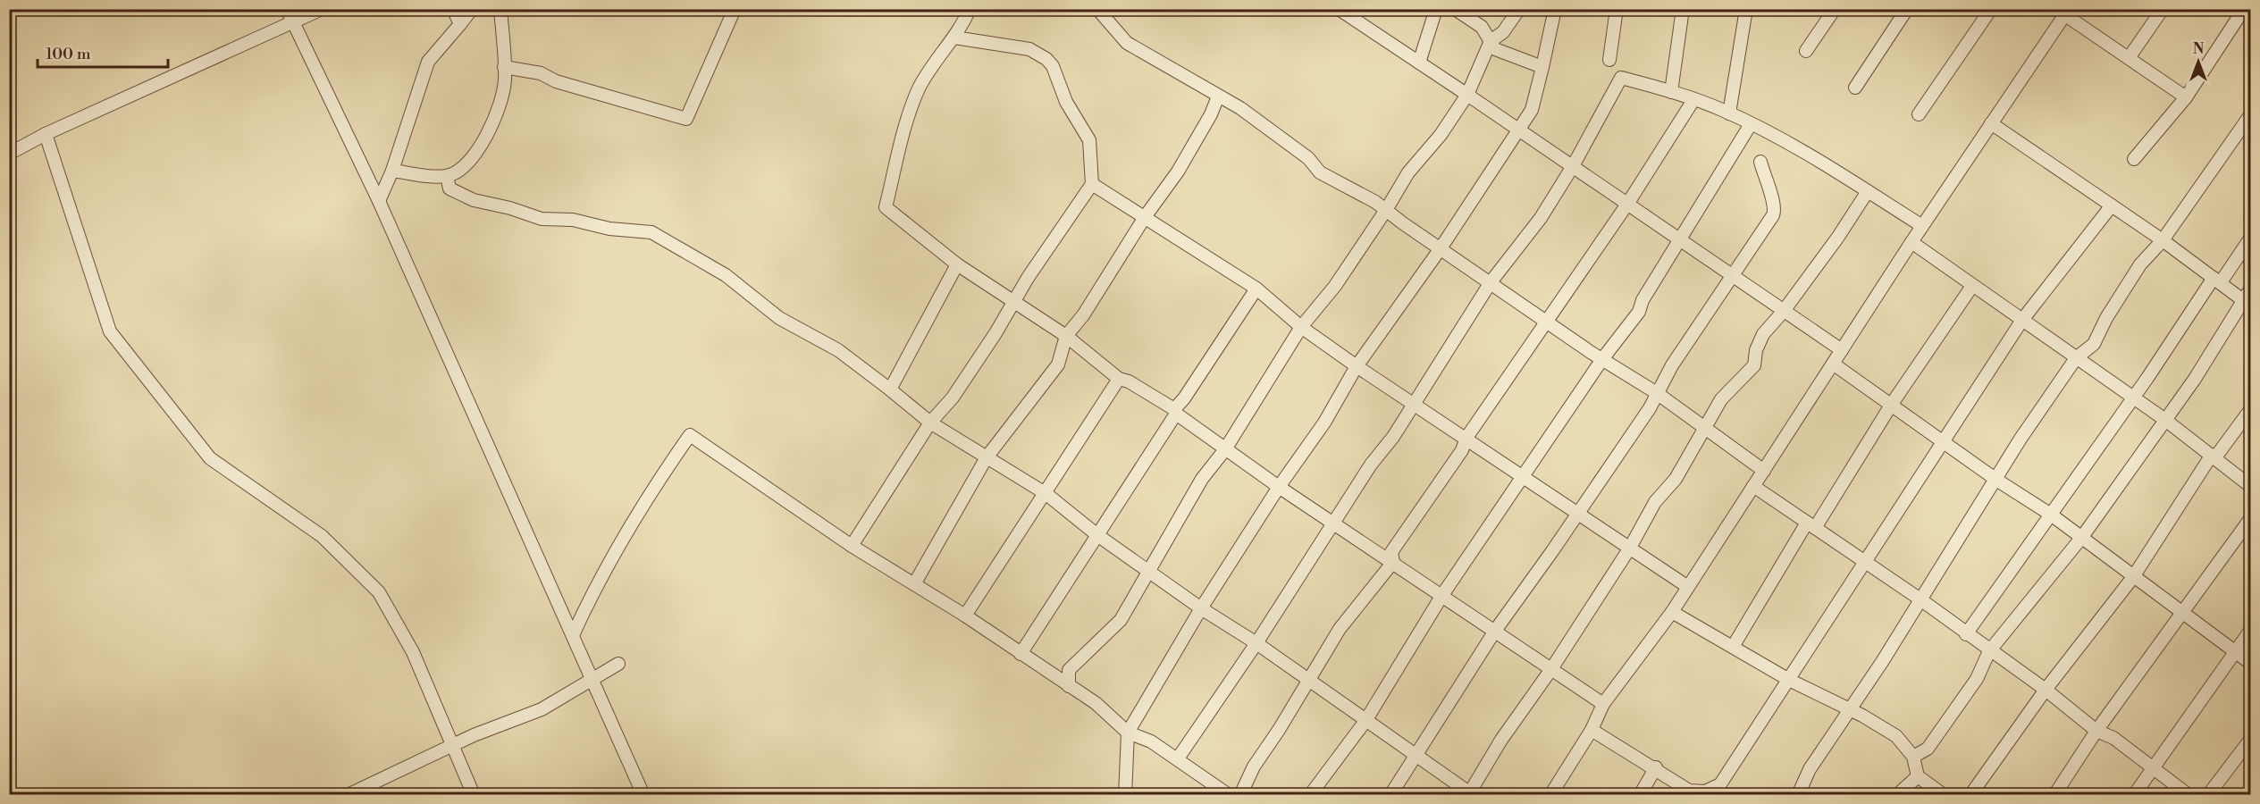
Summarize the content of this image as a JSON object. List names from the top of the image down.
{
  "scale_bar": "100 m",
  "north": "top"
}
